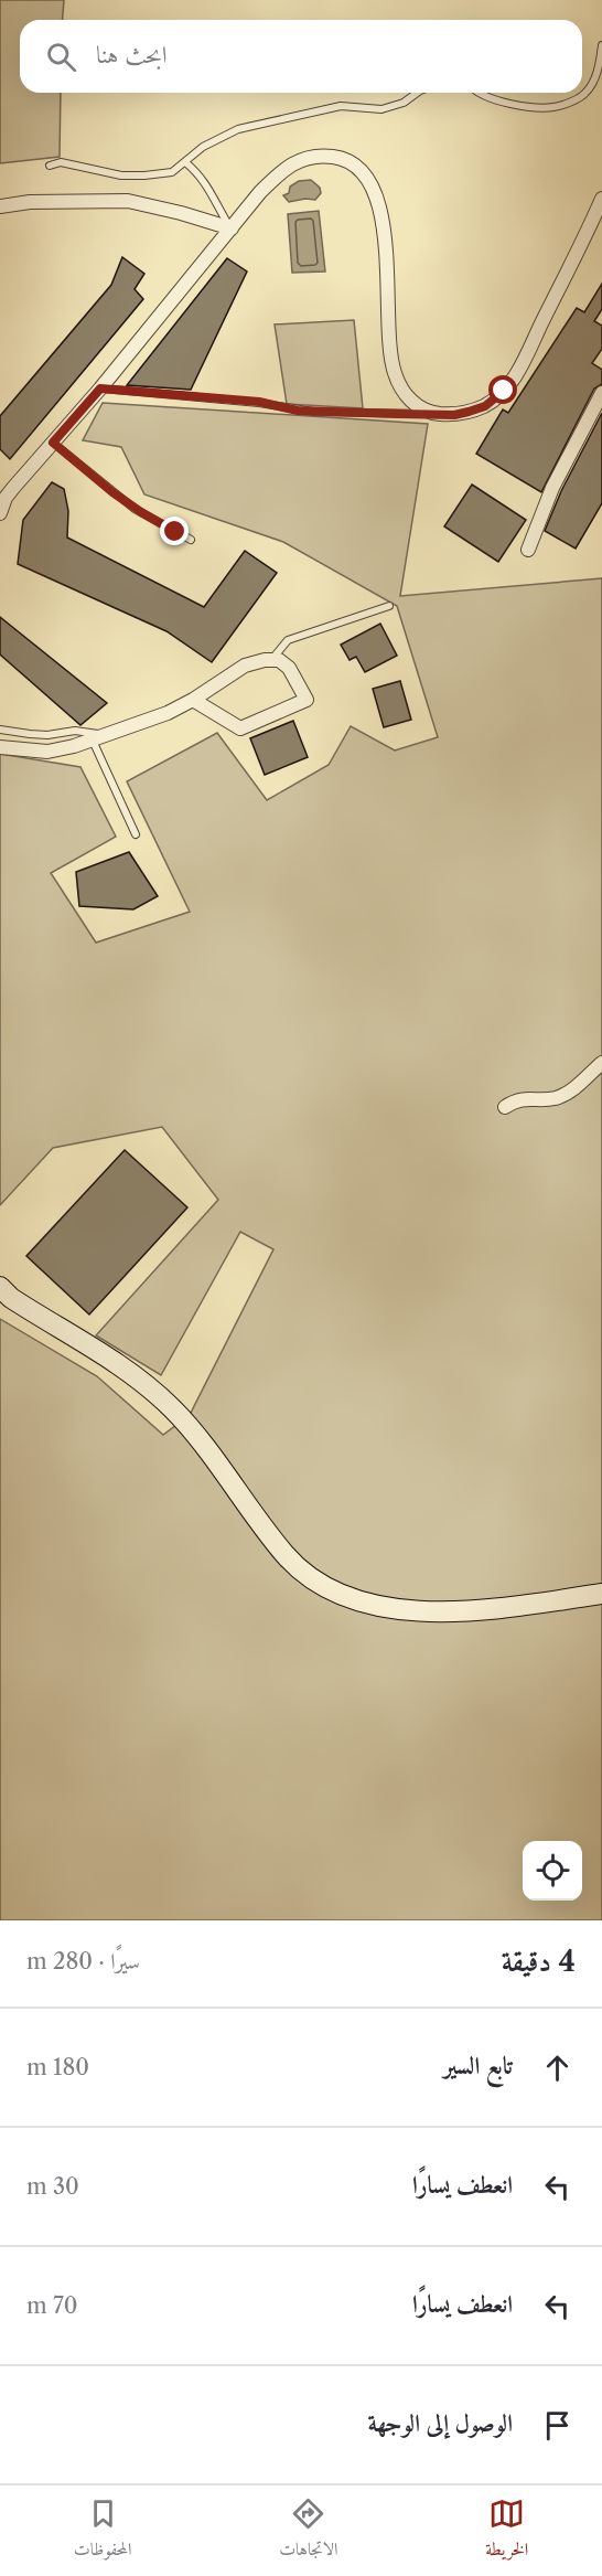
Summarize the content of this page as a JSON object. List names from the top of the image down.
{
  "page": {
    "search": "ابحث هنا",
    "heading": ["4 دقيقة", "سيرًا · 280 m"],
    "list": [
      ["تابع السير", "180 m"],
      ["انعطف يسارًا", "30 m"],
      ["انعطف يسارًا", "70 m"],
      "الوصول إلى الوجهة"
    ],
    "nav": ["الخريطة", "الاتجاهات", "المحفوظات"]
  }
}
